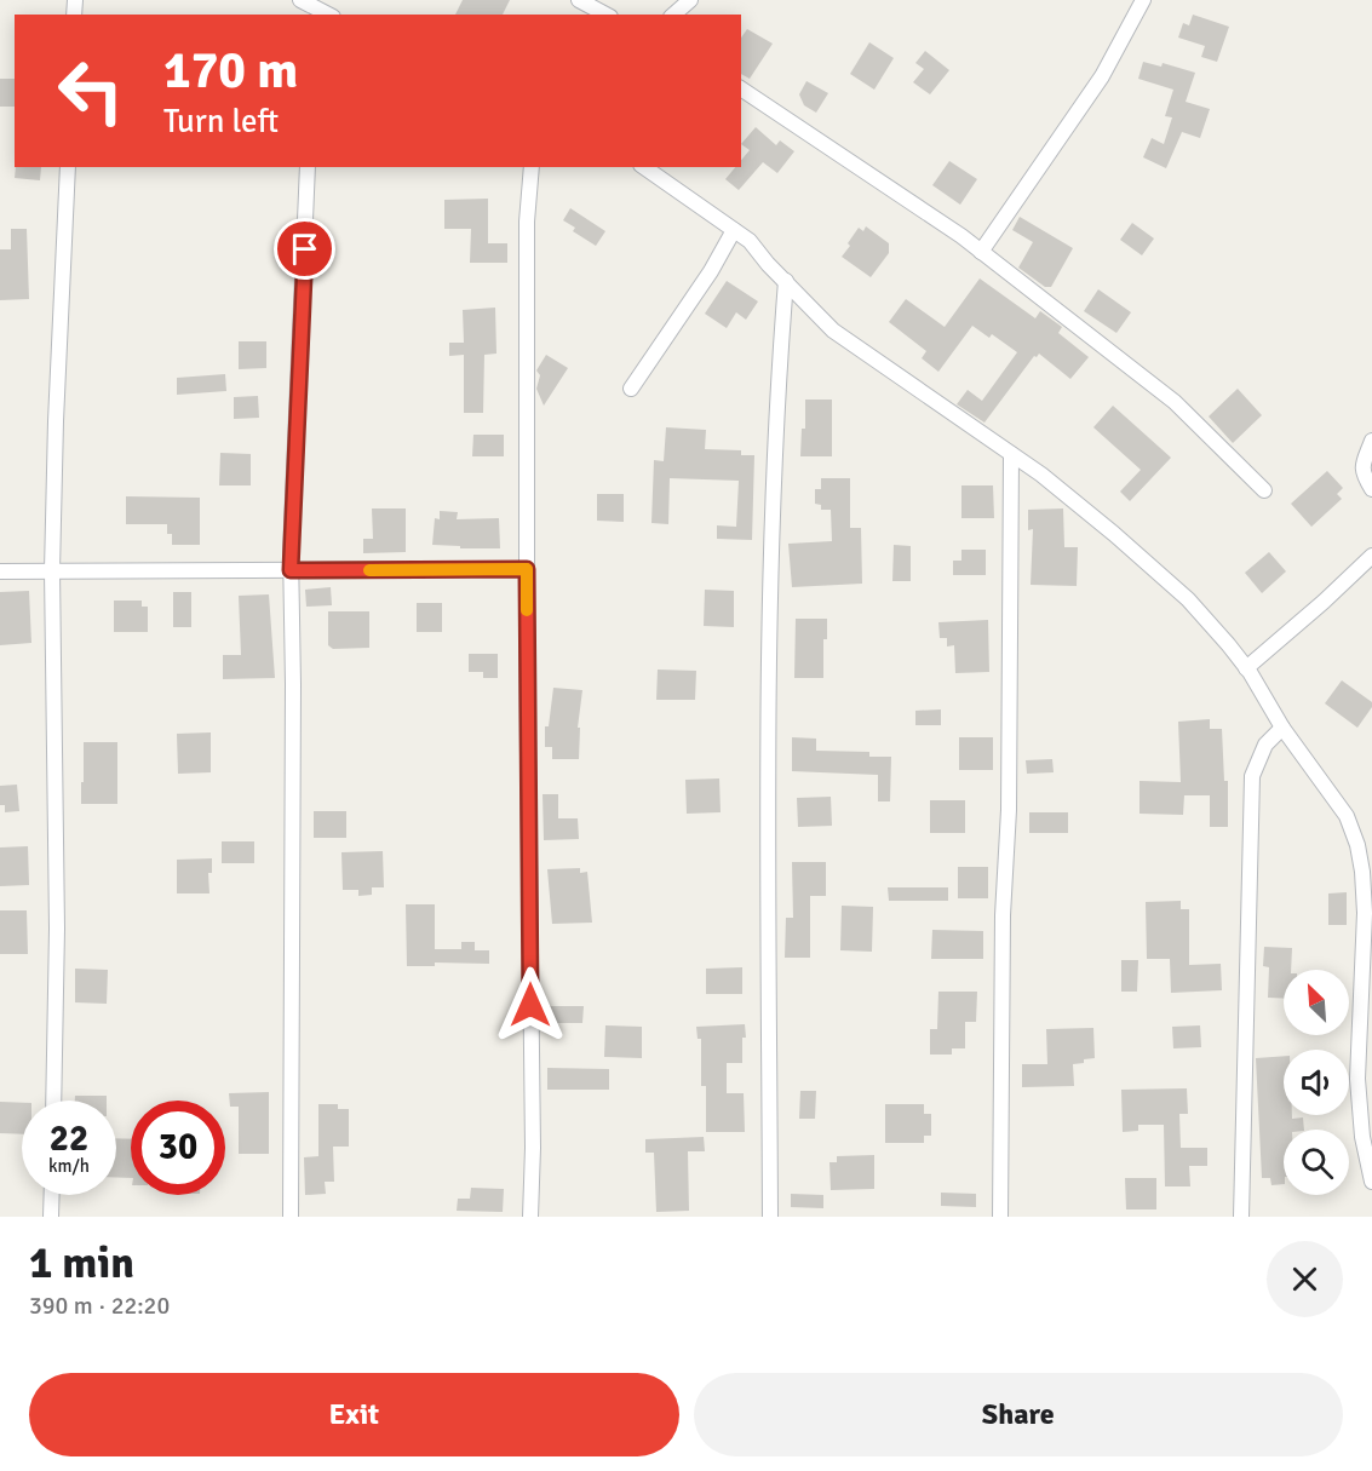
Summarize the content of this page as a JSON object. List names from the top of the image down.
{
  "north": "top left",
  "page": {
    "turn": ["170 m", "Turn left"],
    "speed": "22 km/h",
    "limit": "30",
    "heading": ["1 min", "390 m · 22:20"],
    "buttons": ["Exit", "Share"]
  }
}
